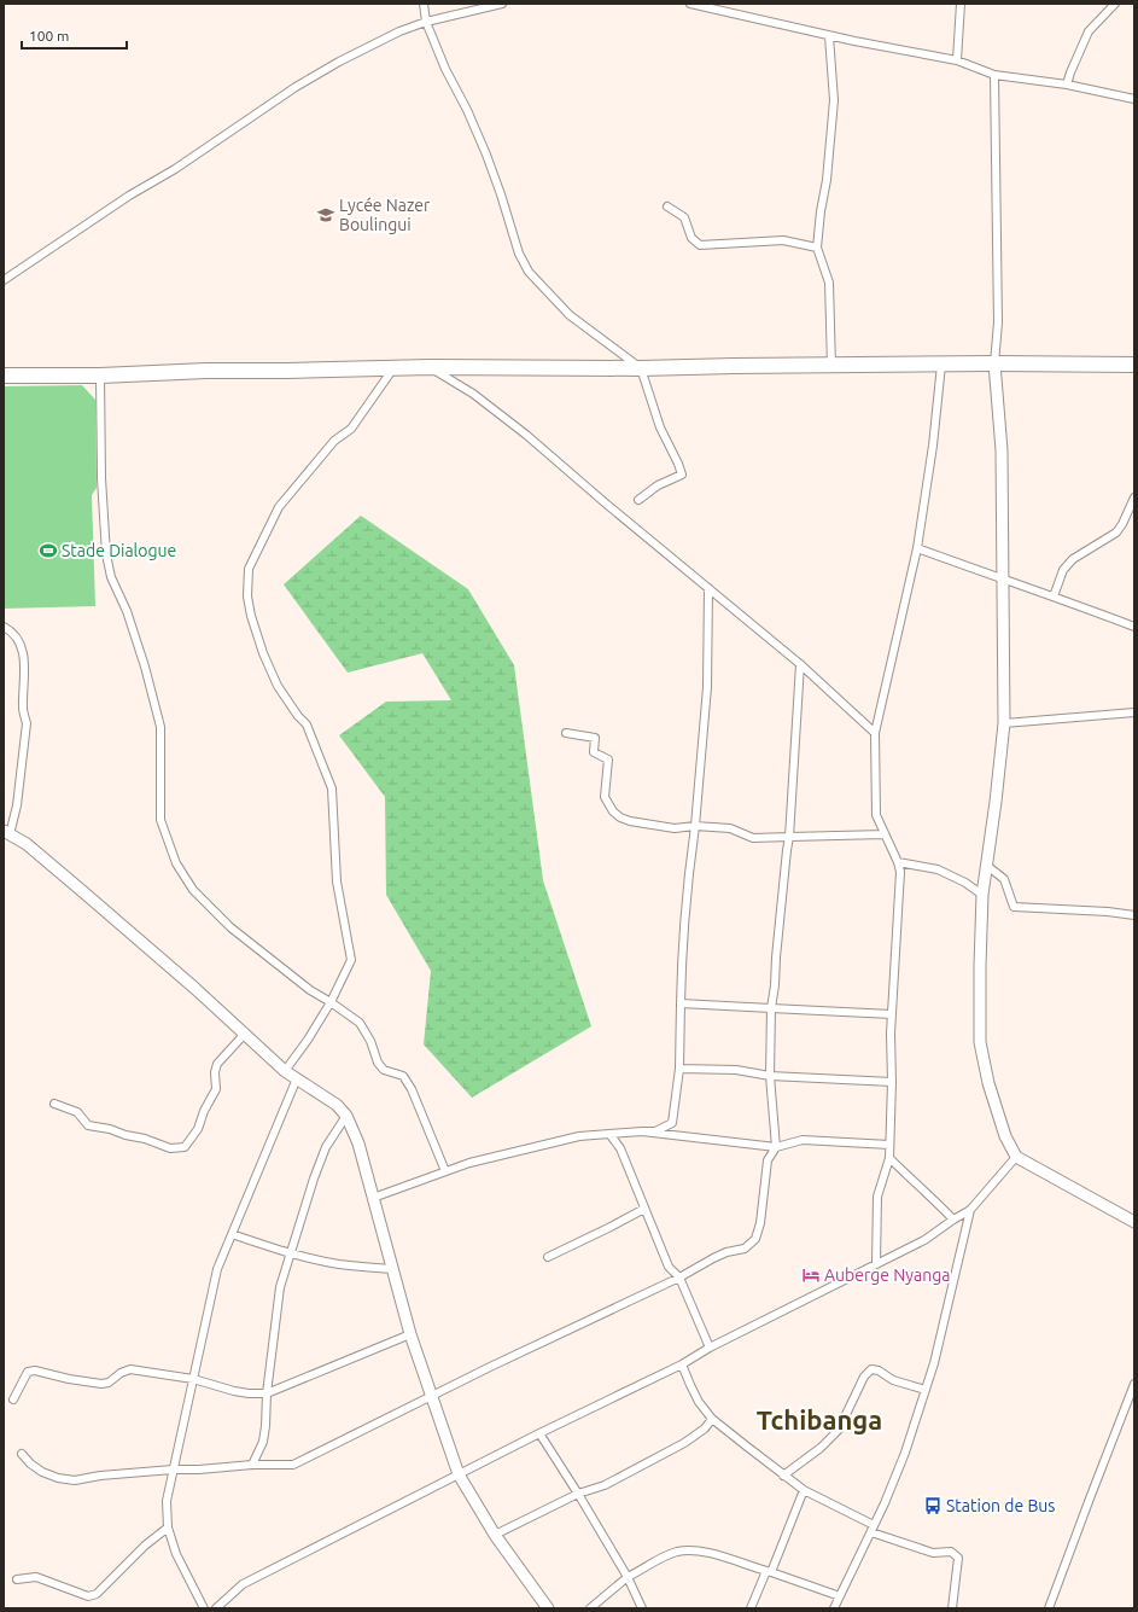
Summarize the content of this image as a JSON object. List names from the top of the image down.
{
  "districts": ["Tchibanga"],
  "places": {
    "school or university": ["Lycée Nazer Boulingui"],
    "sports": ["Stade Dialogue"],
    "hotel": ["Auberge Nyanga"],
    "bus stop": ["Station de Bus"]
  },
  "scale_bar": "100 m"
}
